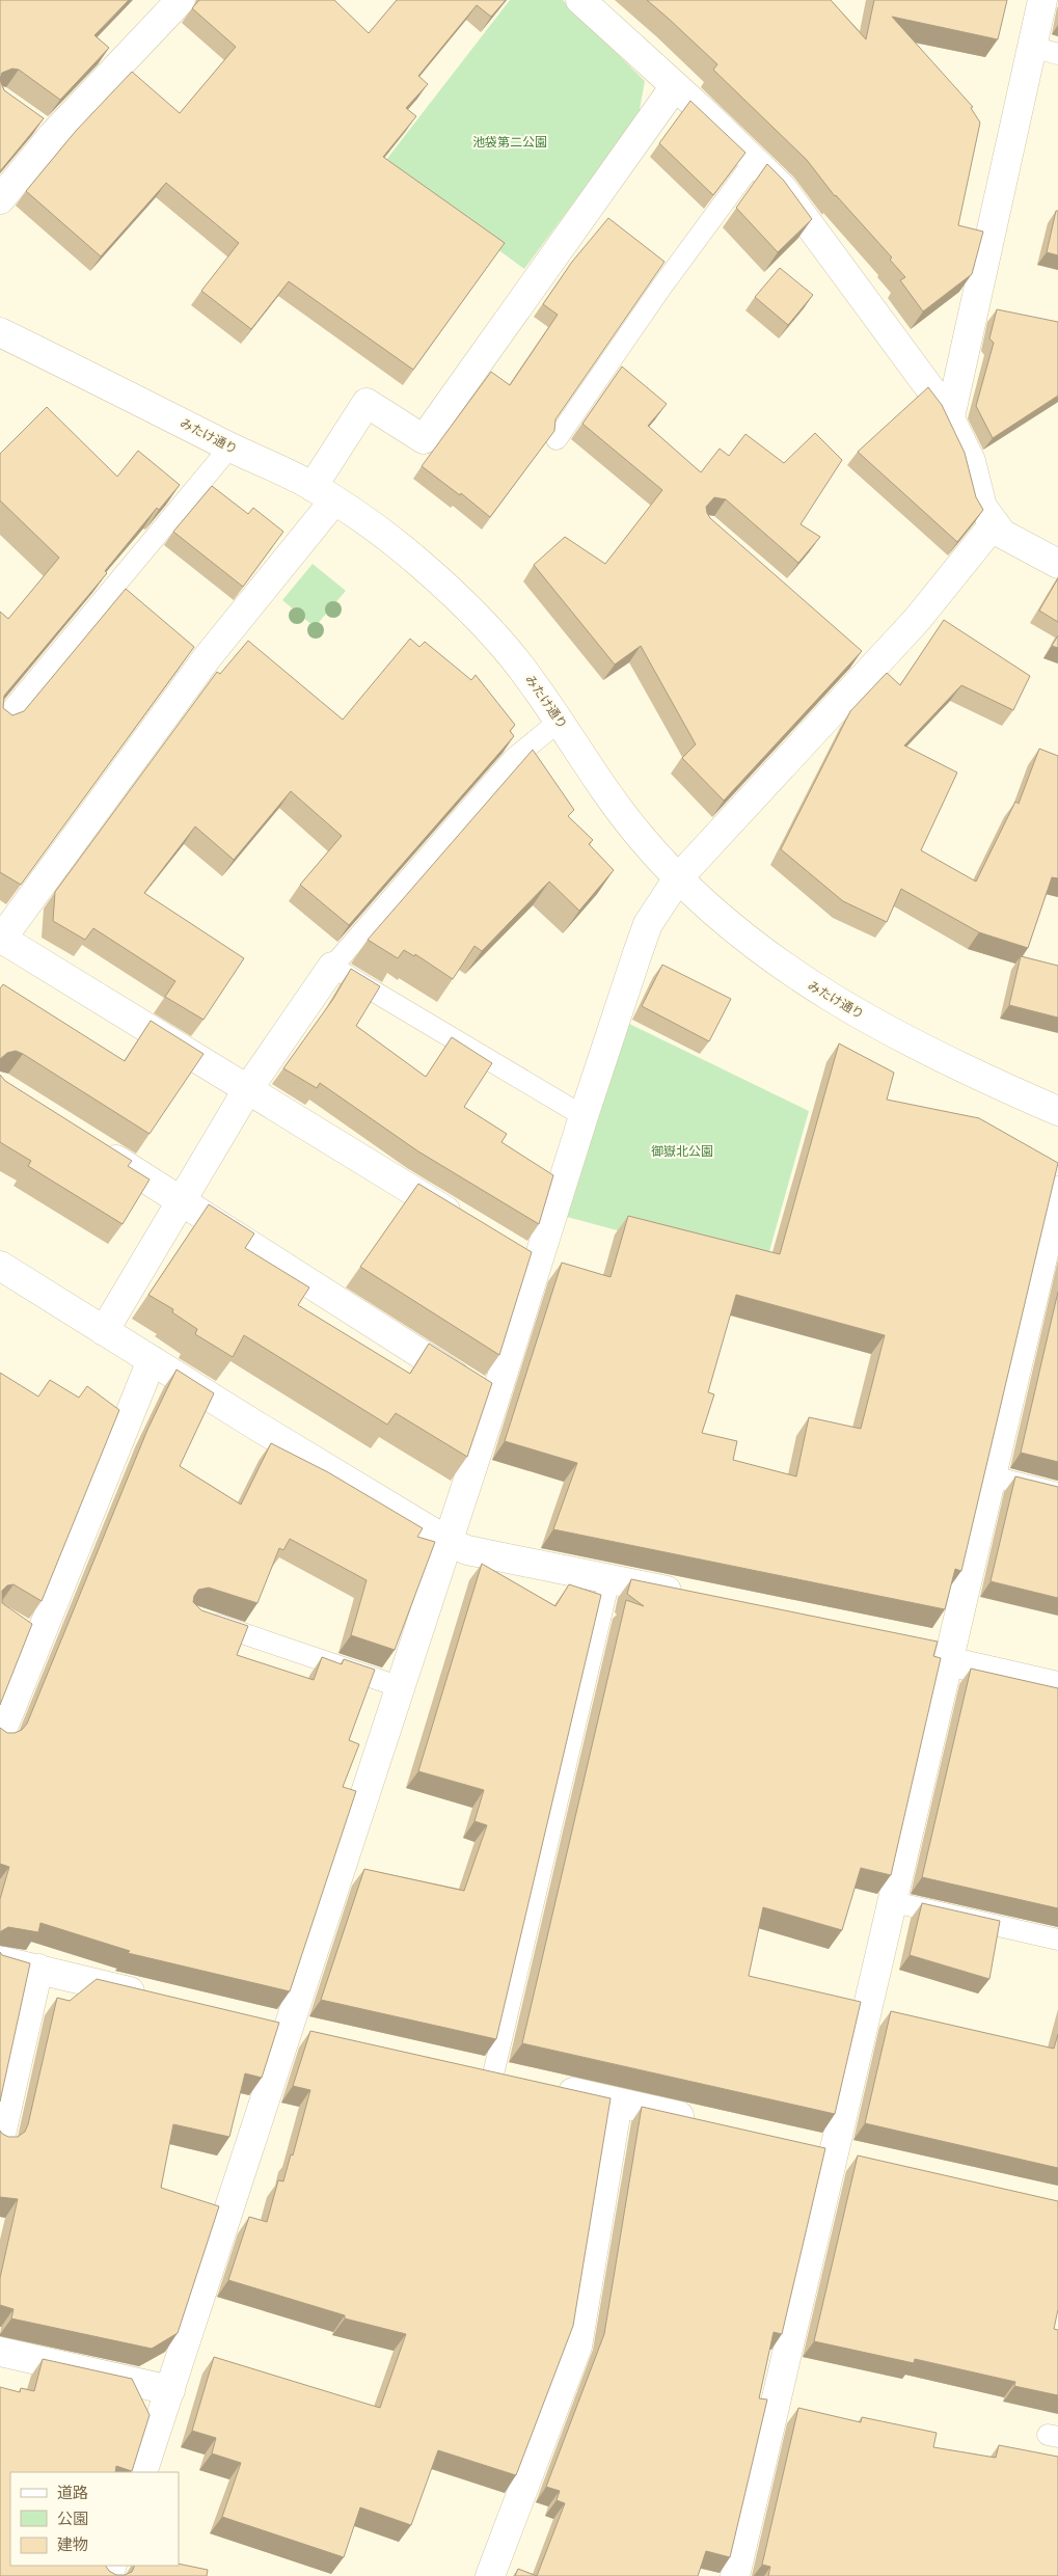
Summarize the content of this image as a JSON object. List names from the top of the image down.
{
  "streets": {
    "street": ["みたけ通り"]
  },
  "parks": ["池袋第二公園", "御嶽北公園"],
  "legend": ["道路", "公園", "建物"]
}
